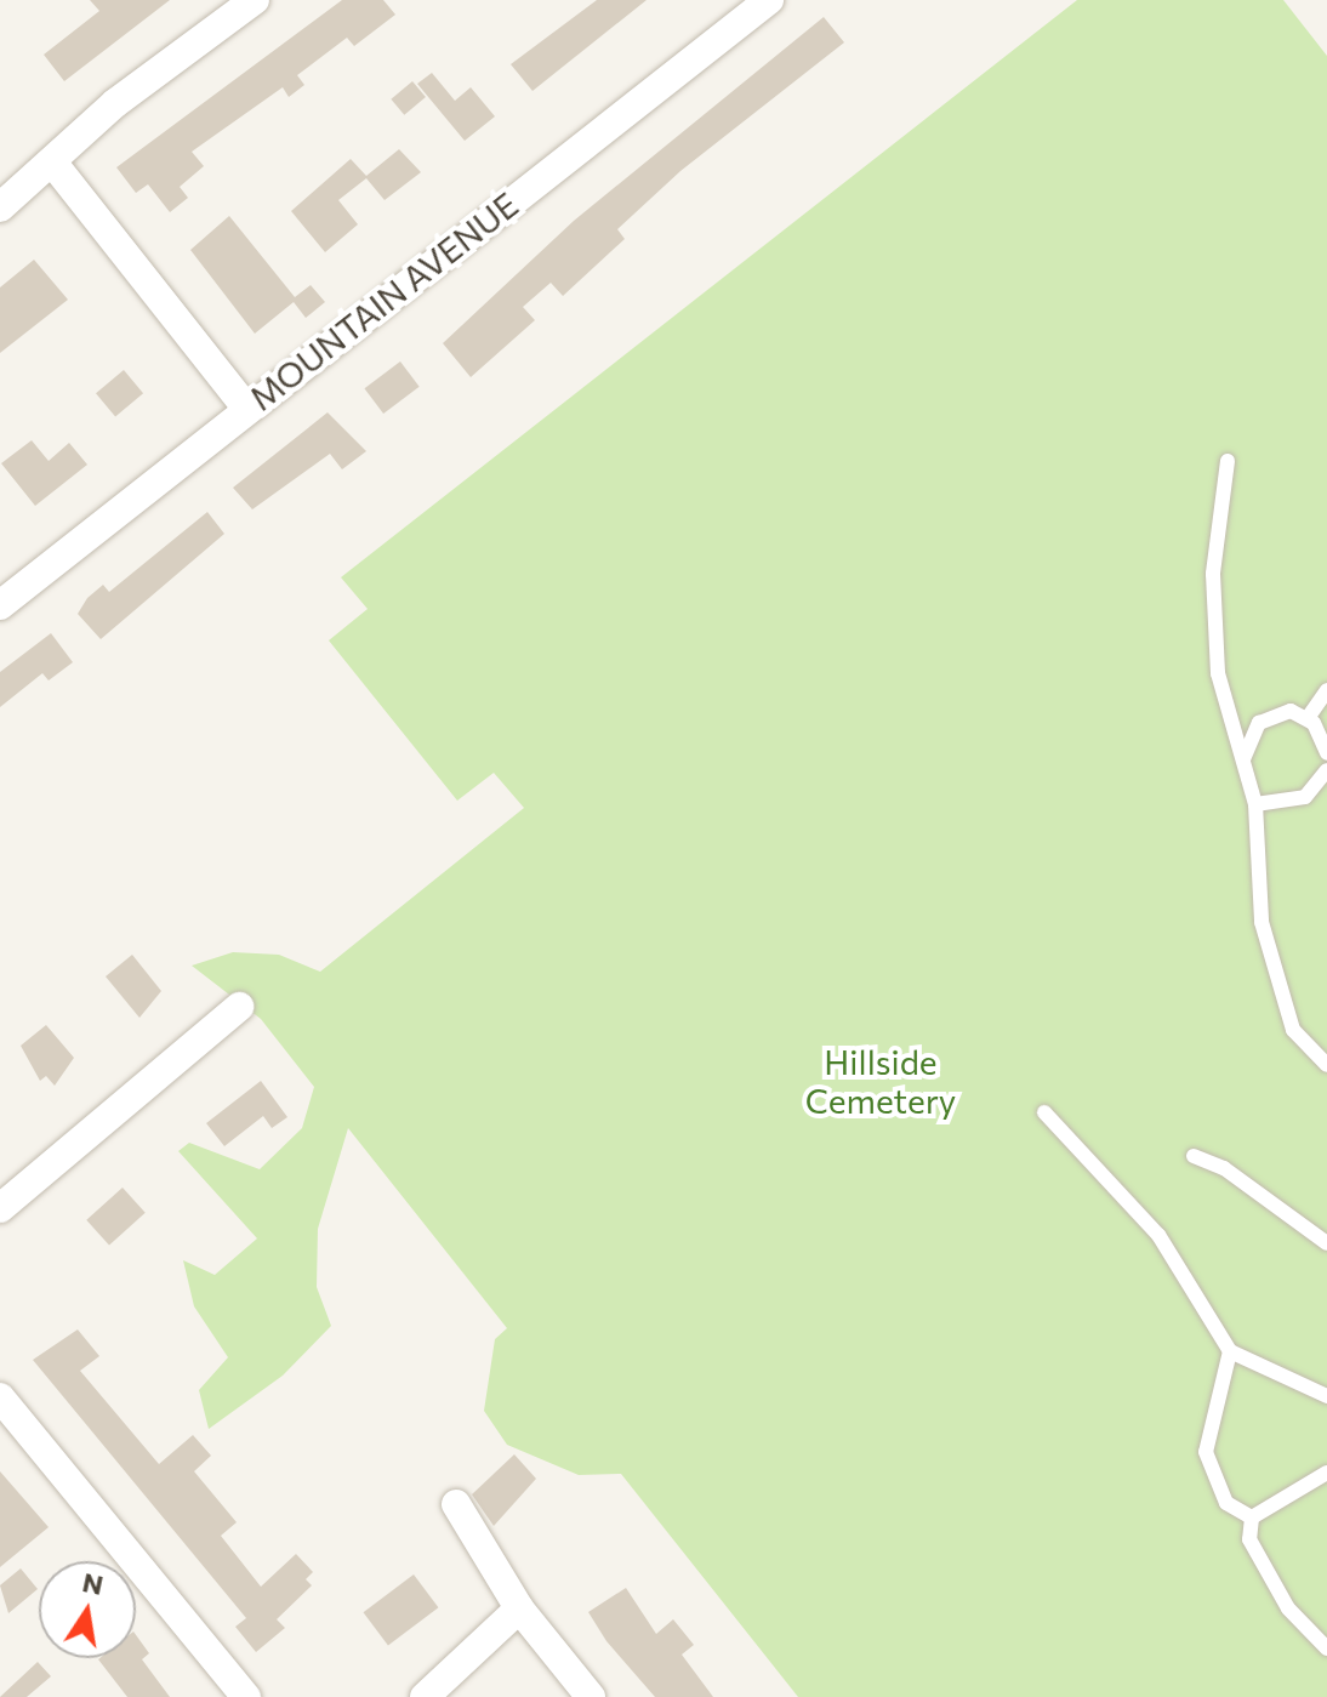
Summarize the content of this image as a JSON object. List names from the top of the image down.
{
  "streets": {
    "street": ["MOUNTAIN AVENUE"]
  },
  "parks": ["Hillside Cemetery"],
  "north": "top"
}
